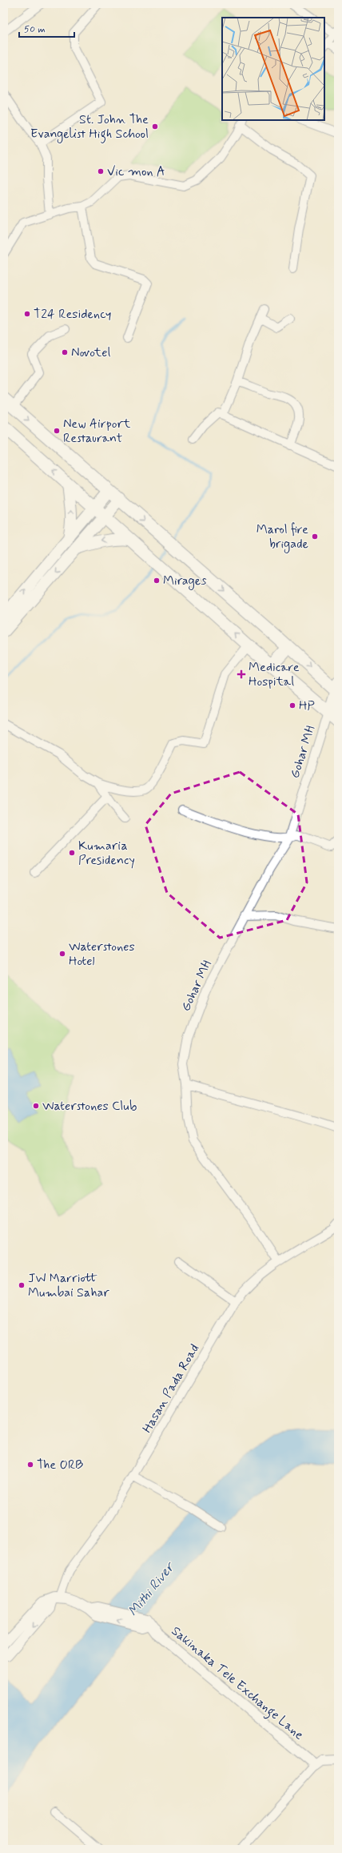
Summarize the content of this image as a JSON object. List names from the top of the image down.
{
  "streets": {
    "street": ["Gohar MH", "Hasan Pada Road", "Sakinaka Tele Exchange Lane"]
  },
  "crossings": [
    ["Gohar MH", "Hasan Pada Road"],
    ["Hasan Pada Road", "Sakinaka Tele Exchange Lane"]
  ],
  "water": ["Mithi River"],
  "places": {
    "other": [
      "St. John The Evangelist High School",
      "Vic mon A",
      "T24 Residency",
      "Novotel",
      "New Airport Restaurant",
      "Marol fire brigade",
      "Mirages",
      "HP",
      "Kumaria Presidency",
      "Waterstones Hotel",
      "Waterstones Club",
      "JW Marriott Mumbai Sahar",
      "The ORB"
    ],
    "health": ["Medicare Hospital"]
  },
  "scale_bar": "50 m"
}
